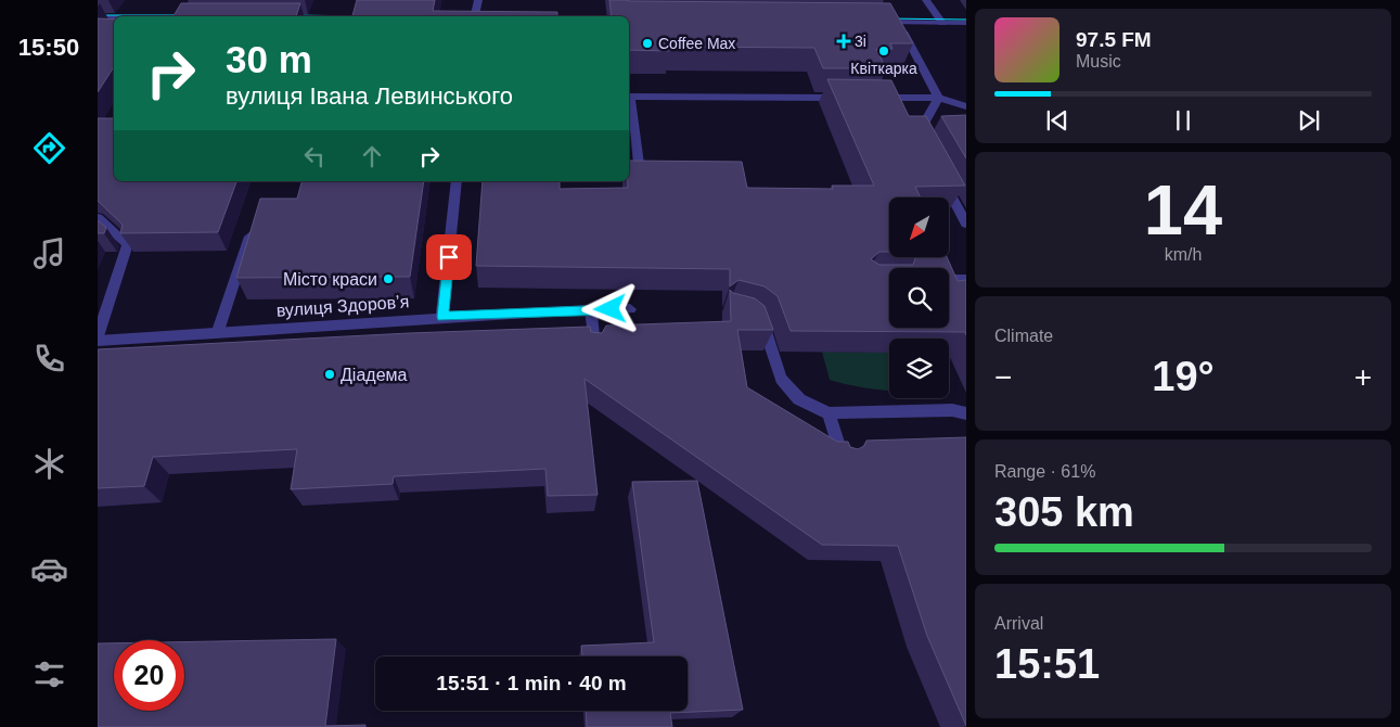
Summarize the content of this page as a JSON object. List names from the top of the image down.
{
  "streets": {
    "street": ["вулиця Здоровʼя"]
  },
  "places": {
    "health": ["3і"],
    "other": [
      "Coffee Max",
      "Квіткарка",
      "Місто краси",
      "Діадема"
    ]
  },
  "north": "bottom left",
  "page": {
    "tabs": "15:50",
    "turn": ["30 m", "вулиця Івана Левинського"],
    "song": ["97.5 FM", "Music"],
    "tile": [
      ["14", "km/h"],
      "Climate",
      ["Range · 61%", "305 km"],
      ["Arrival", "15:51"]
    ],
    "heat": ["−", "19°", "+"],
    "limit": "20",
    "trip": "15:51 · 1 min · 40 m"
  }
}
